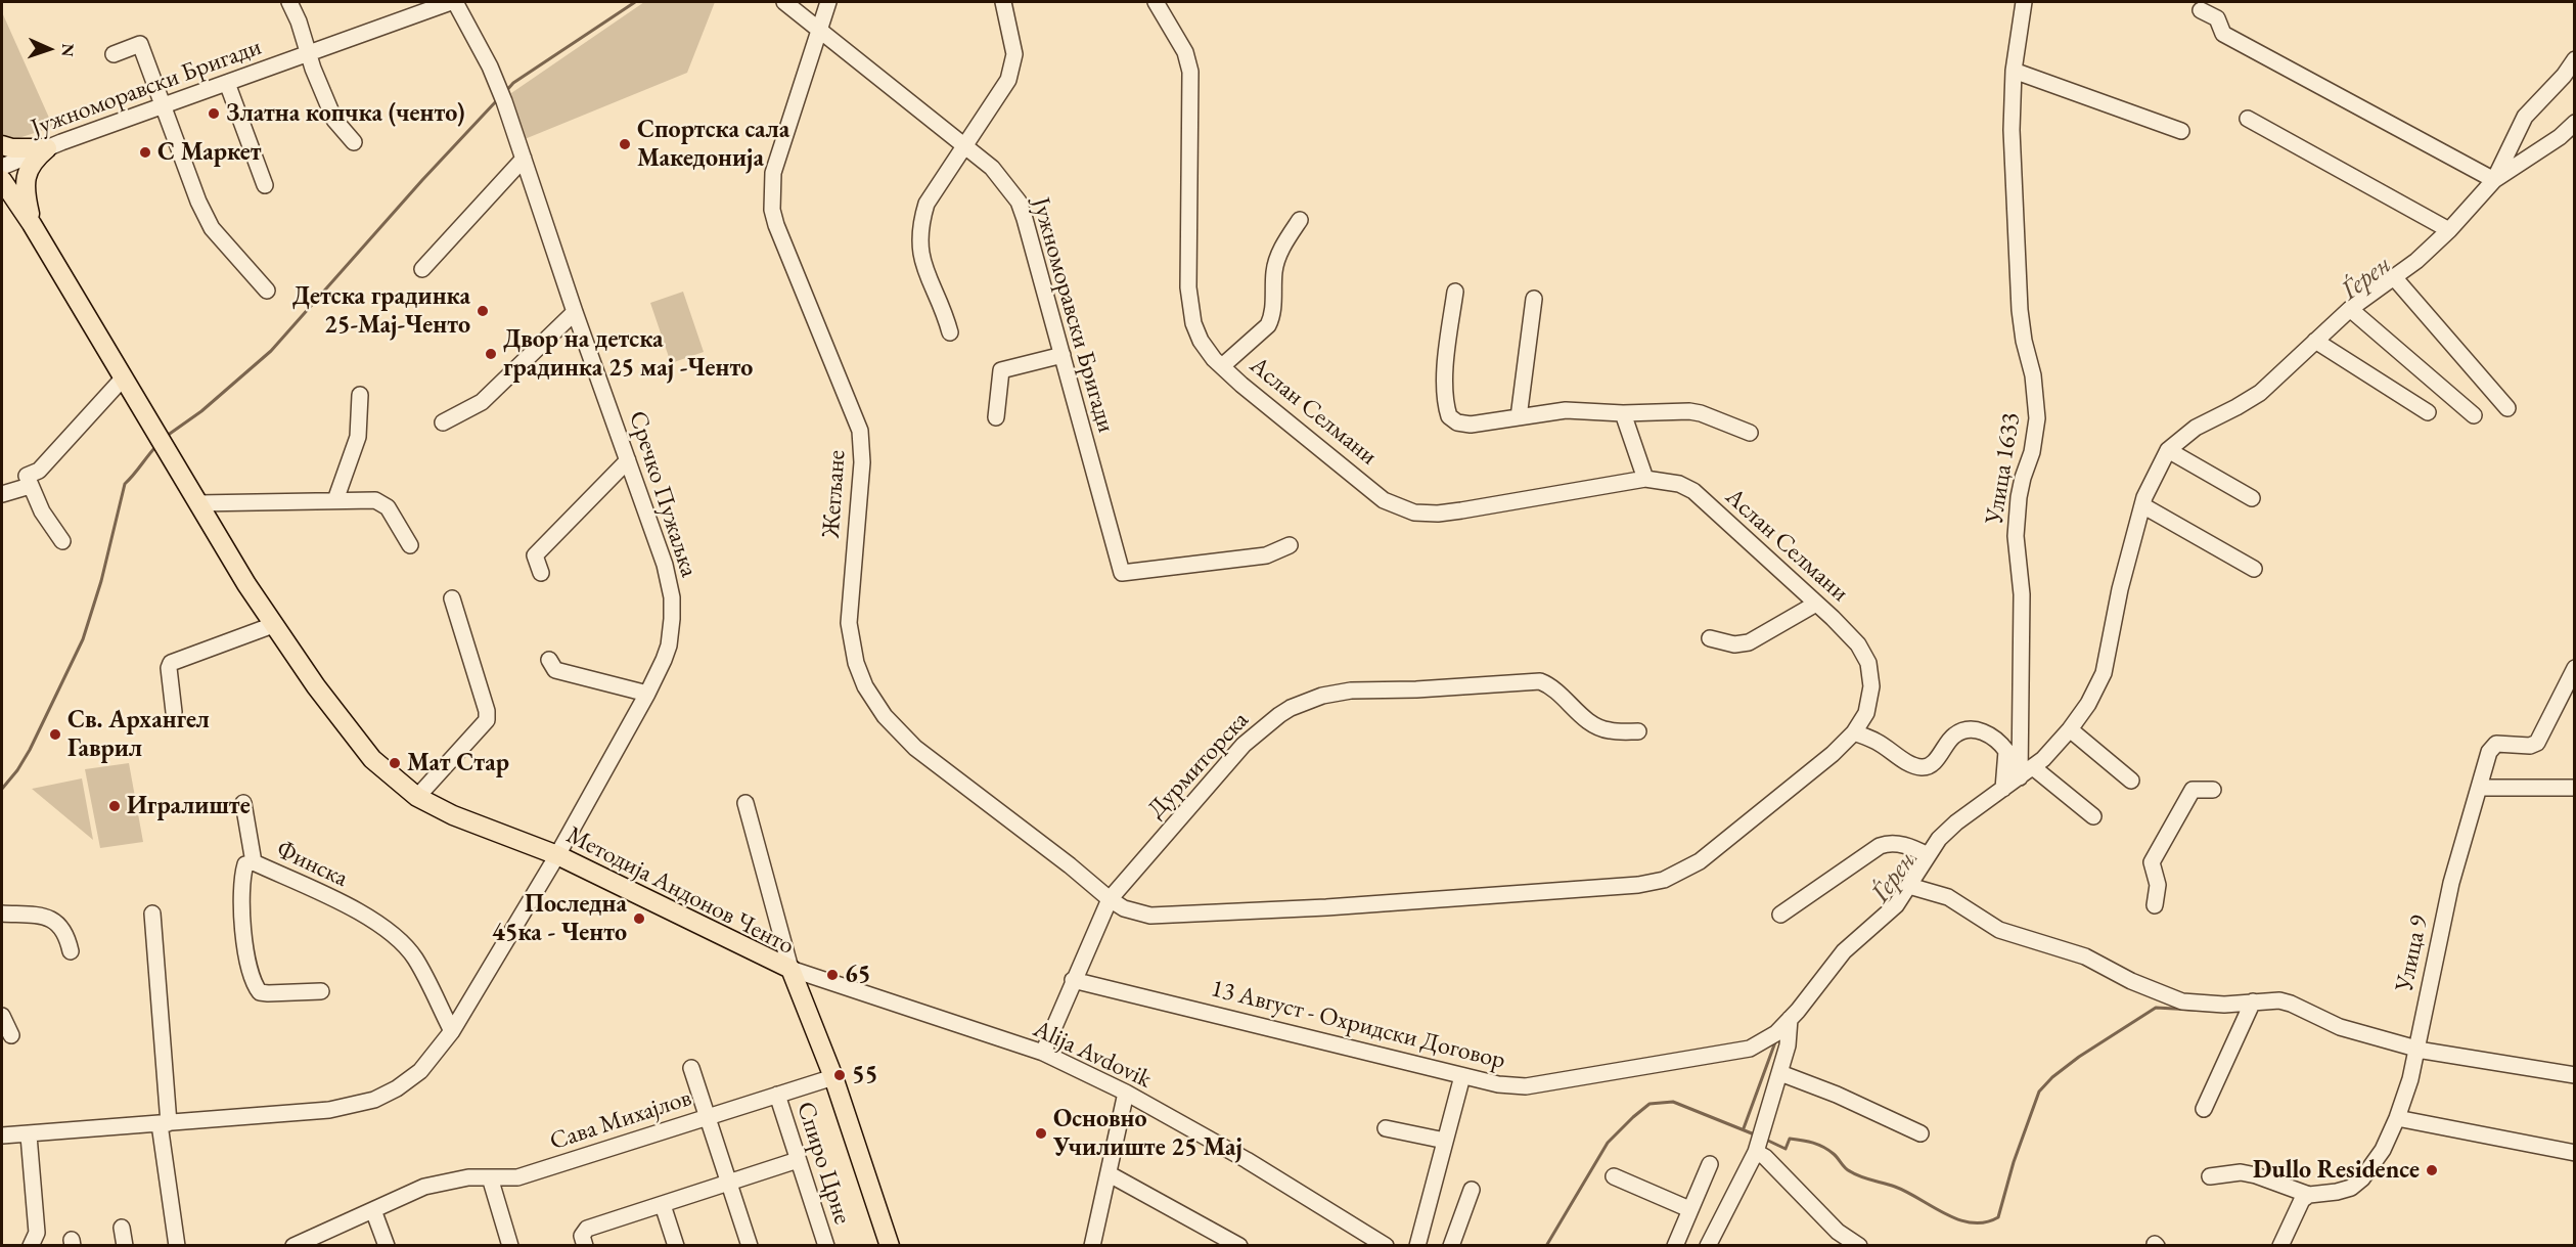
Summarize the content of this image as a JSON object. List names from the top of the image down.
{
  "streets": {
    "main road": ["Методија Андонов Ченто"],
    "street": [
      "Јужноморавски Бригади",
      "Аслан Селмани",
      "Улица 1633",
      "Сречко Пужаљка",
      "Жегљане",
      "Дурмиторска",
      "Финска",
      "Улица 9",
      "13 Август - Охридски Договор",
      "Alija Avdovik",
      "Сава Михајлов",
      "Спиро Црне"
    ]
  },
  "crossings": [
    ["Јужноморавски Бригади", "Сречко Пужаљка"],
    ["Јужноморавски Бригади", "Жегљане"],
    ["Аслан Селмани", "Жегљане"],
    ["Аслан Селмани", "Дурмиторска"],
    ["Улица 1633", "13 Август - Охридски Договор"],
    ["Сречко Пужаљка", "Методија Андонов Ченто"],
    ["Жегљане", "Дурмиторска"],
    ["Дурмиторска", "13 Август - Охридски Договор"],
    ["Дурмиторска", "Alija Avdovik"],
    ["Методија Андонов Ченто", "Alija Avdovik"],
    ["Методија Андонов Ченто", "Сава Михајлов"],
    ["Сава Михајлов", "Спиро Црне"]
  ],
  "water": ["Ѓерен"],
  "places": [
    "Златна копчка (ченто)",
    "Спортска сала Македонија",
    "С Маркет",
    "Детска градинка 25-Мај-Ченто",
    "Двор на детска градинка 25 мај -Ченто",
    "Св. Архангел Гаврил",
    "Мат Стар",
    "Игралиште",
    "Последна 45ка - Ченто",
    "65",
    "55",
    "Основно Училиште 25 Мај",
    "Dullo Residence"
  ],
  "north": "right"
}
